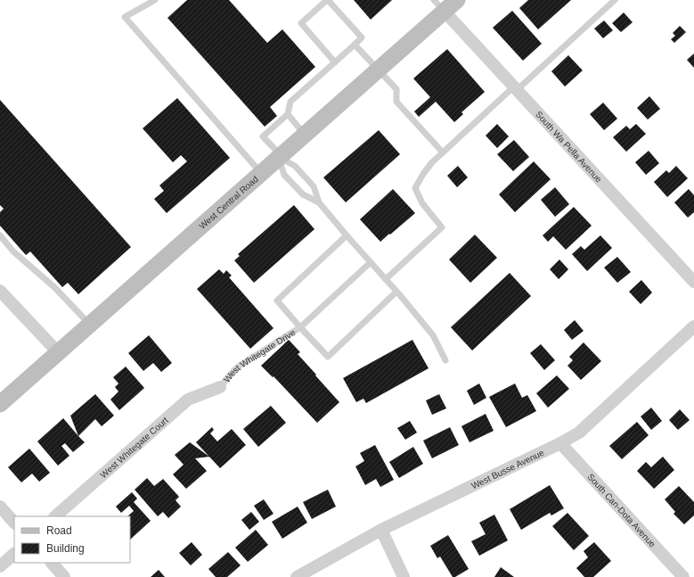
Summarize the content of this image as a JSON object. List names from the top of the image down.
{
  "streets": {
    "main road": ["West Central Road"],
    "street": [
      "South Wa Pella Avenue",
      "West Whitegate Court",
      "West Busse Avenue",
      "South Can-Dota Avenue"
    ],
    "lane": ["West Whitegate Drive"]
  },
  "crossings": [
    ["South Wa Pella Avenue", "West Central Road"],
    ["West Whitegate Drive", "West Whitegate Court"],
    ["West Busse Avenue", "South Can-Dota Avenue"]
  ],
  "legend": ["Road", "Building"]
}
